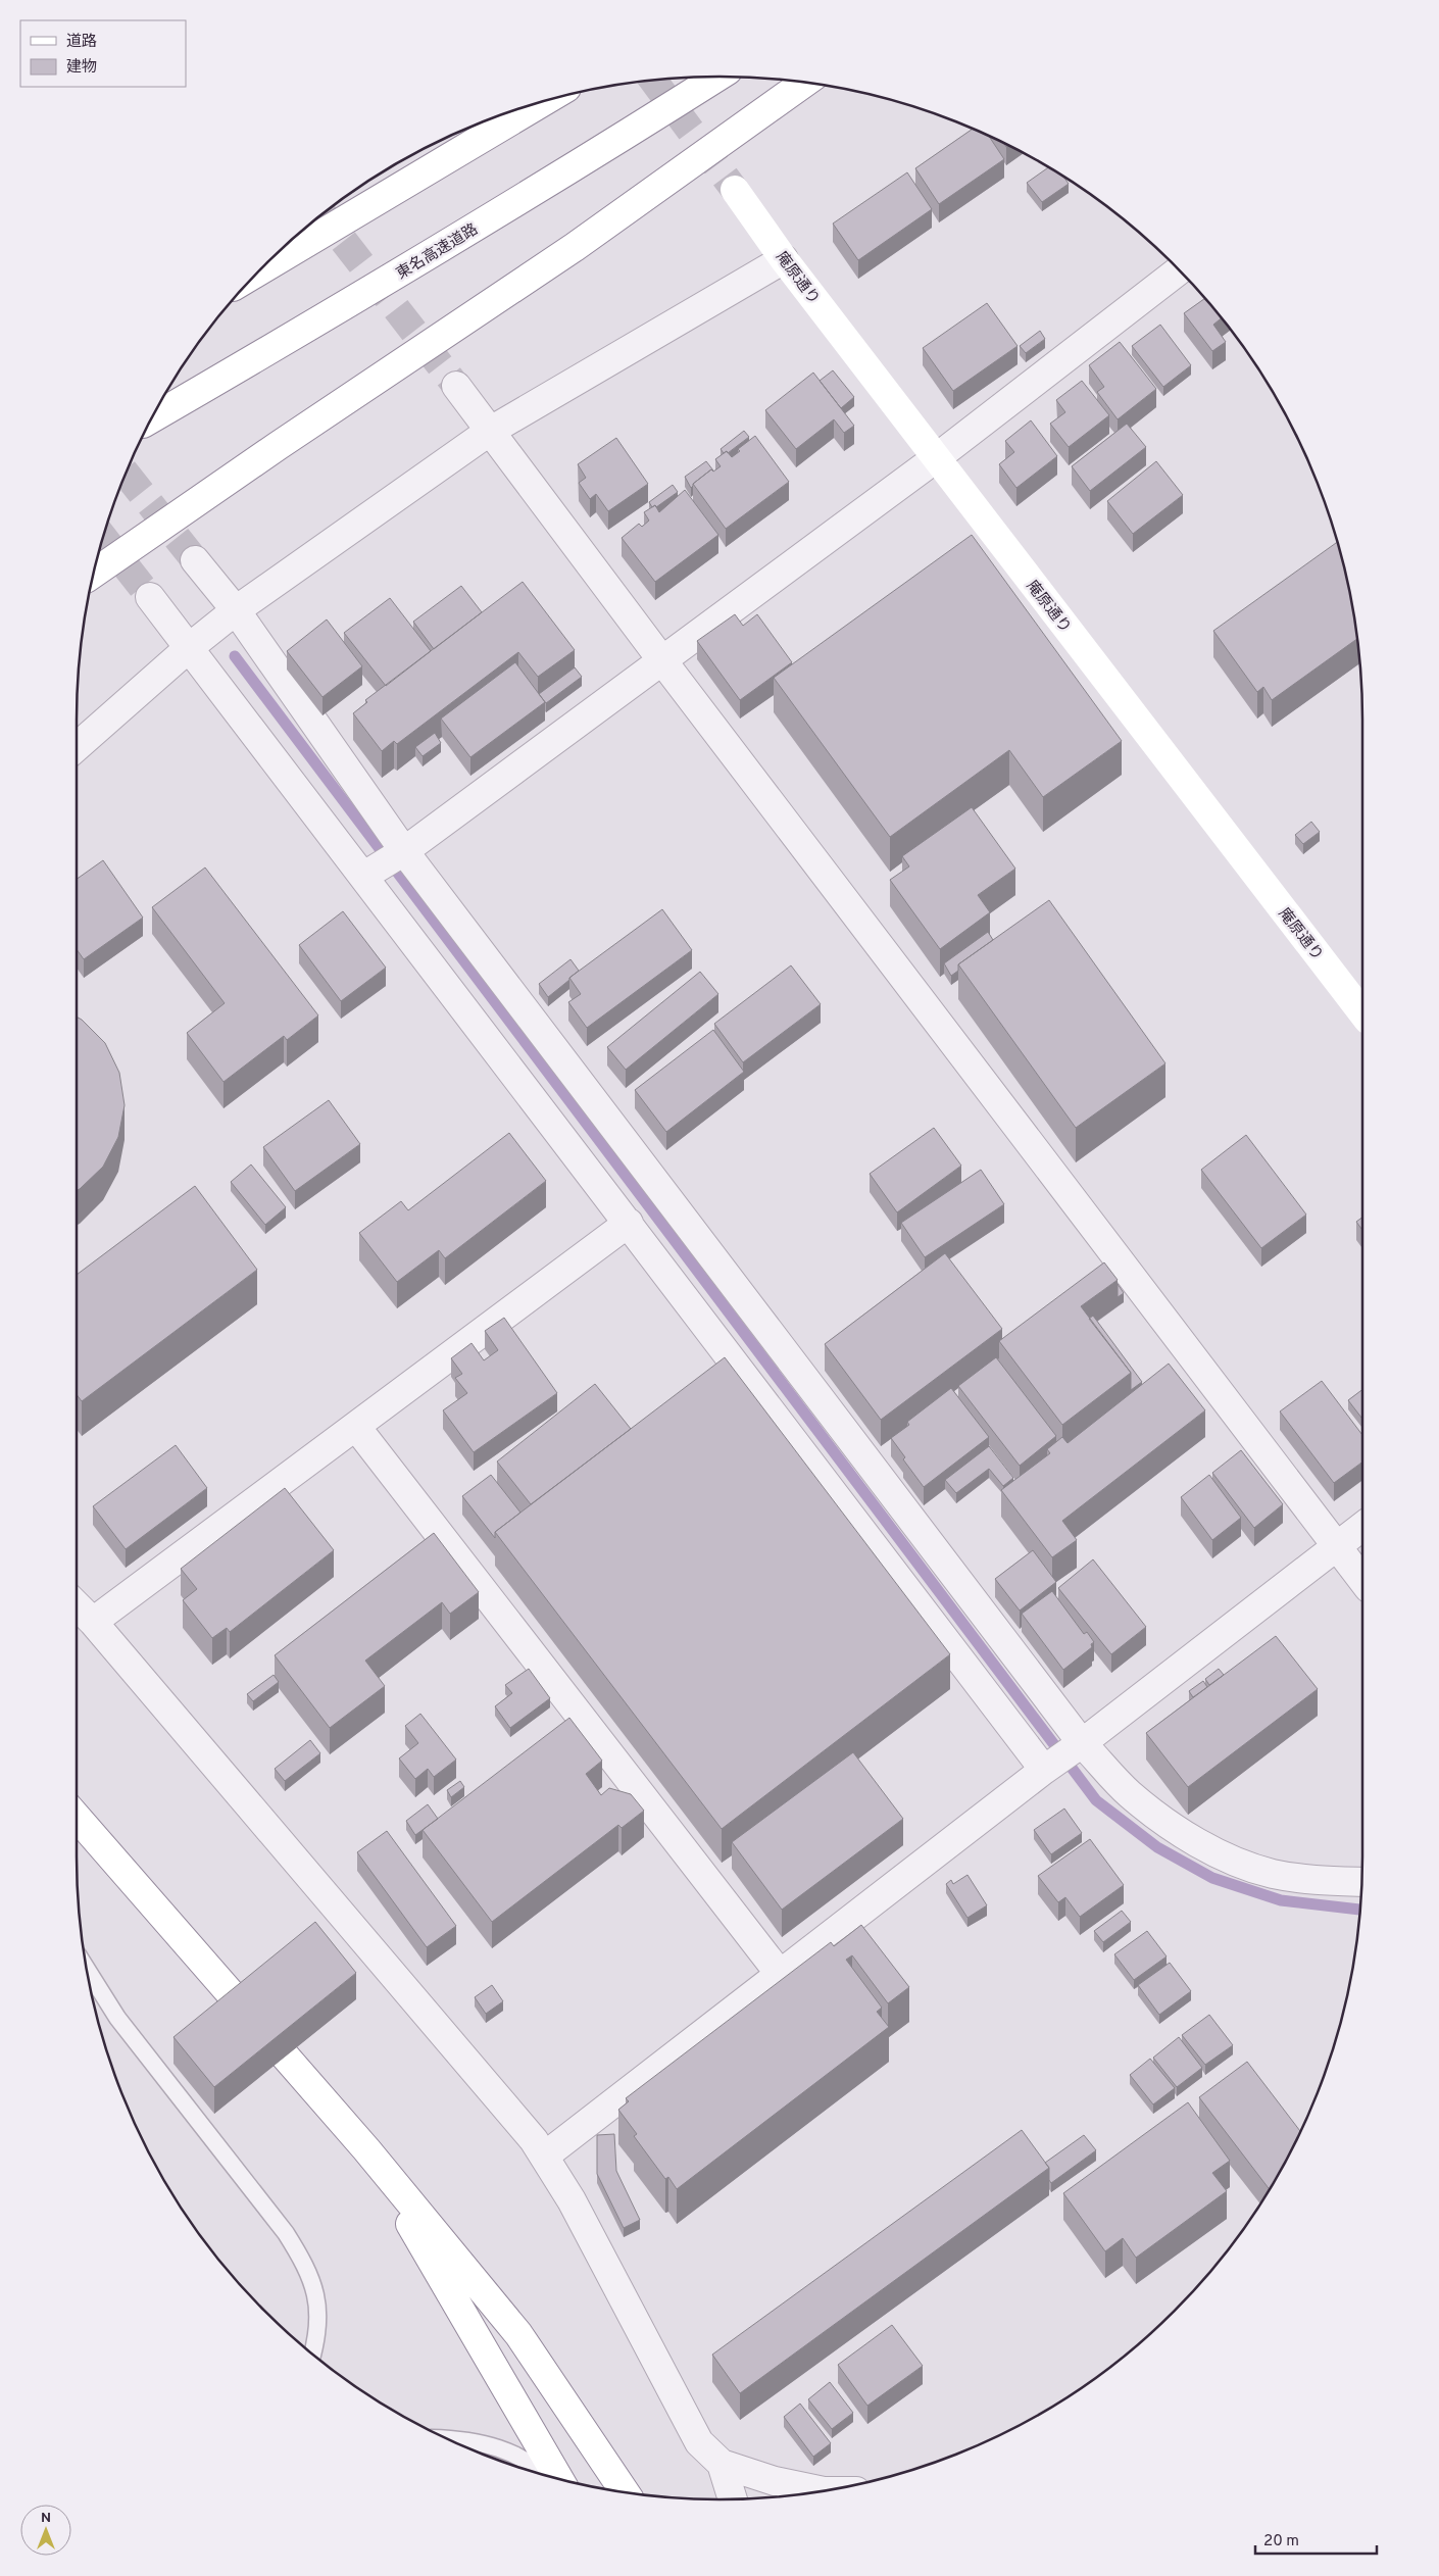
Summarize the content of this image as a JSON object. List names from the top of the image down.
{
  "streets": {
    "main road": ["東名高速道路", "庵原通り"]
  },
  "legend": ["道路", "建物"],
  "scale_bar": "20 m",
  "north": "top"
}
